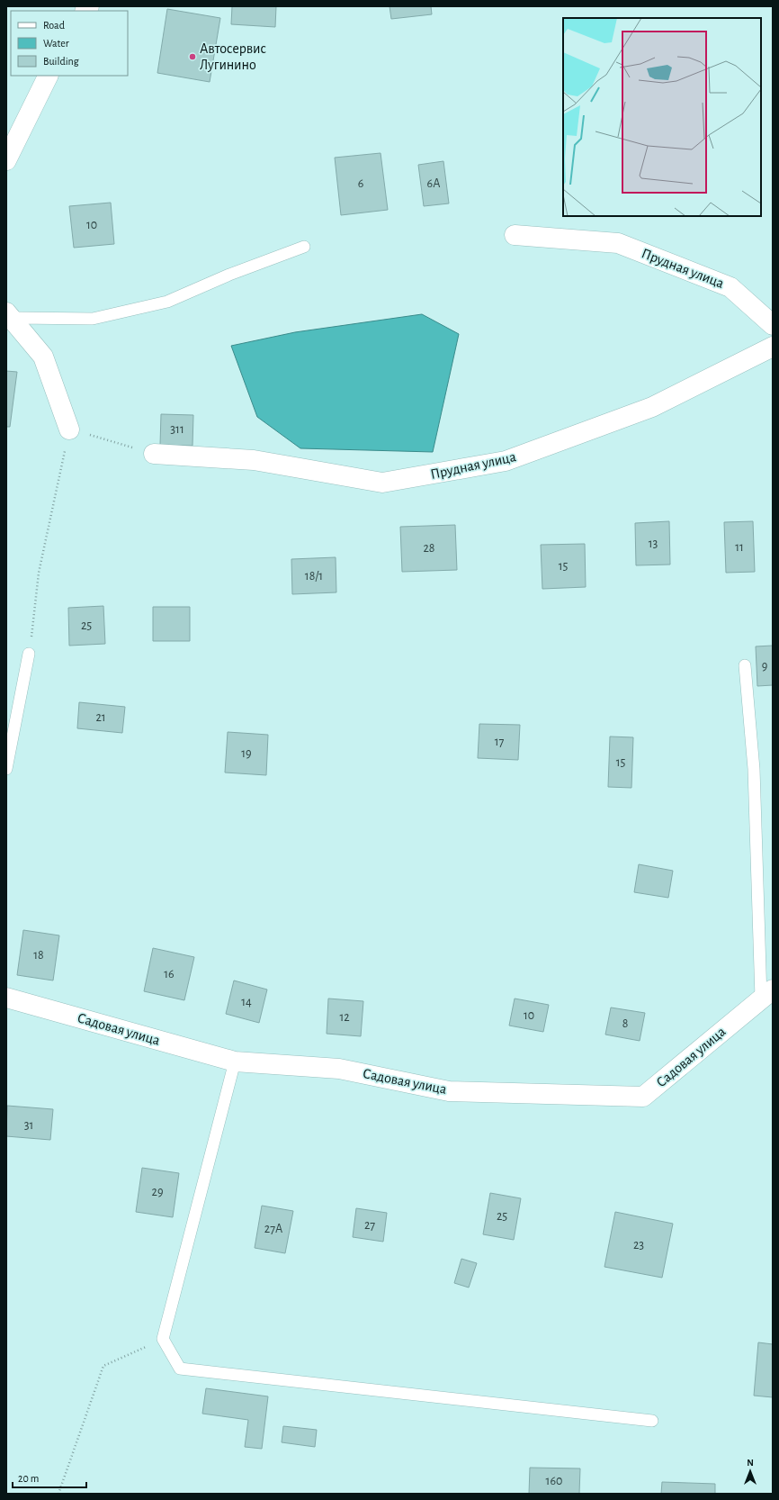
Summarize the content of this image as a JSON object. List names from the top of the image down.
{
  "streets": {
    "street": ["Прудная улица", "Садовая улица"]
  },
  "places": ["Автосервис Лугинино"],
  "house_numbers": [
    "6",
    "6А",
    "10",
    "311",
    "13",
    "11",
    "28",
    "15",
    "18/1",
    "25",
    "9",
    "21",
    "17",
    "19",
    "15",
    "18",
    "16",
    "14",
    "10",
    "12",
    "8",
    "31",
    "29",
    "25",
    "27",
    "27А",
    "23",
    "160"
  ],
  "legend": ["Road", "Water", "Building"],
  "scale_bar": "20 m",
  "north": "top"
}
